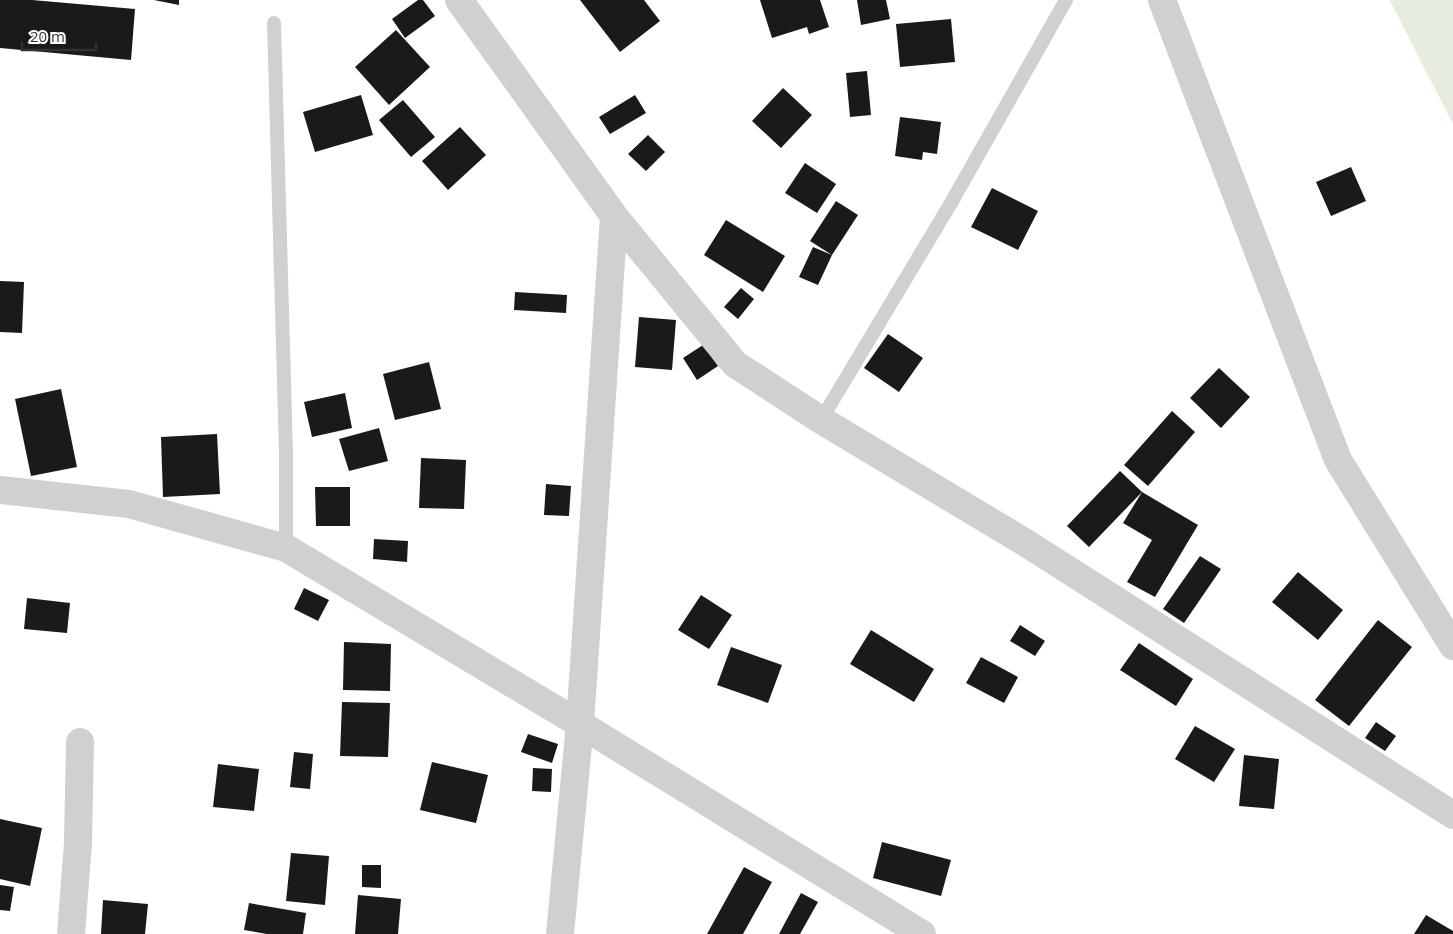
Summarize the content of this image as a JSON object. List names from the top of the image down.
{
  "scale_bar": "20 m"
}
